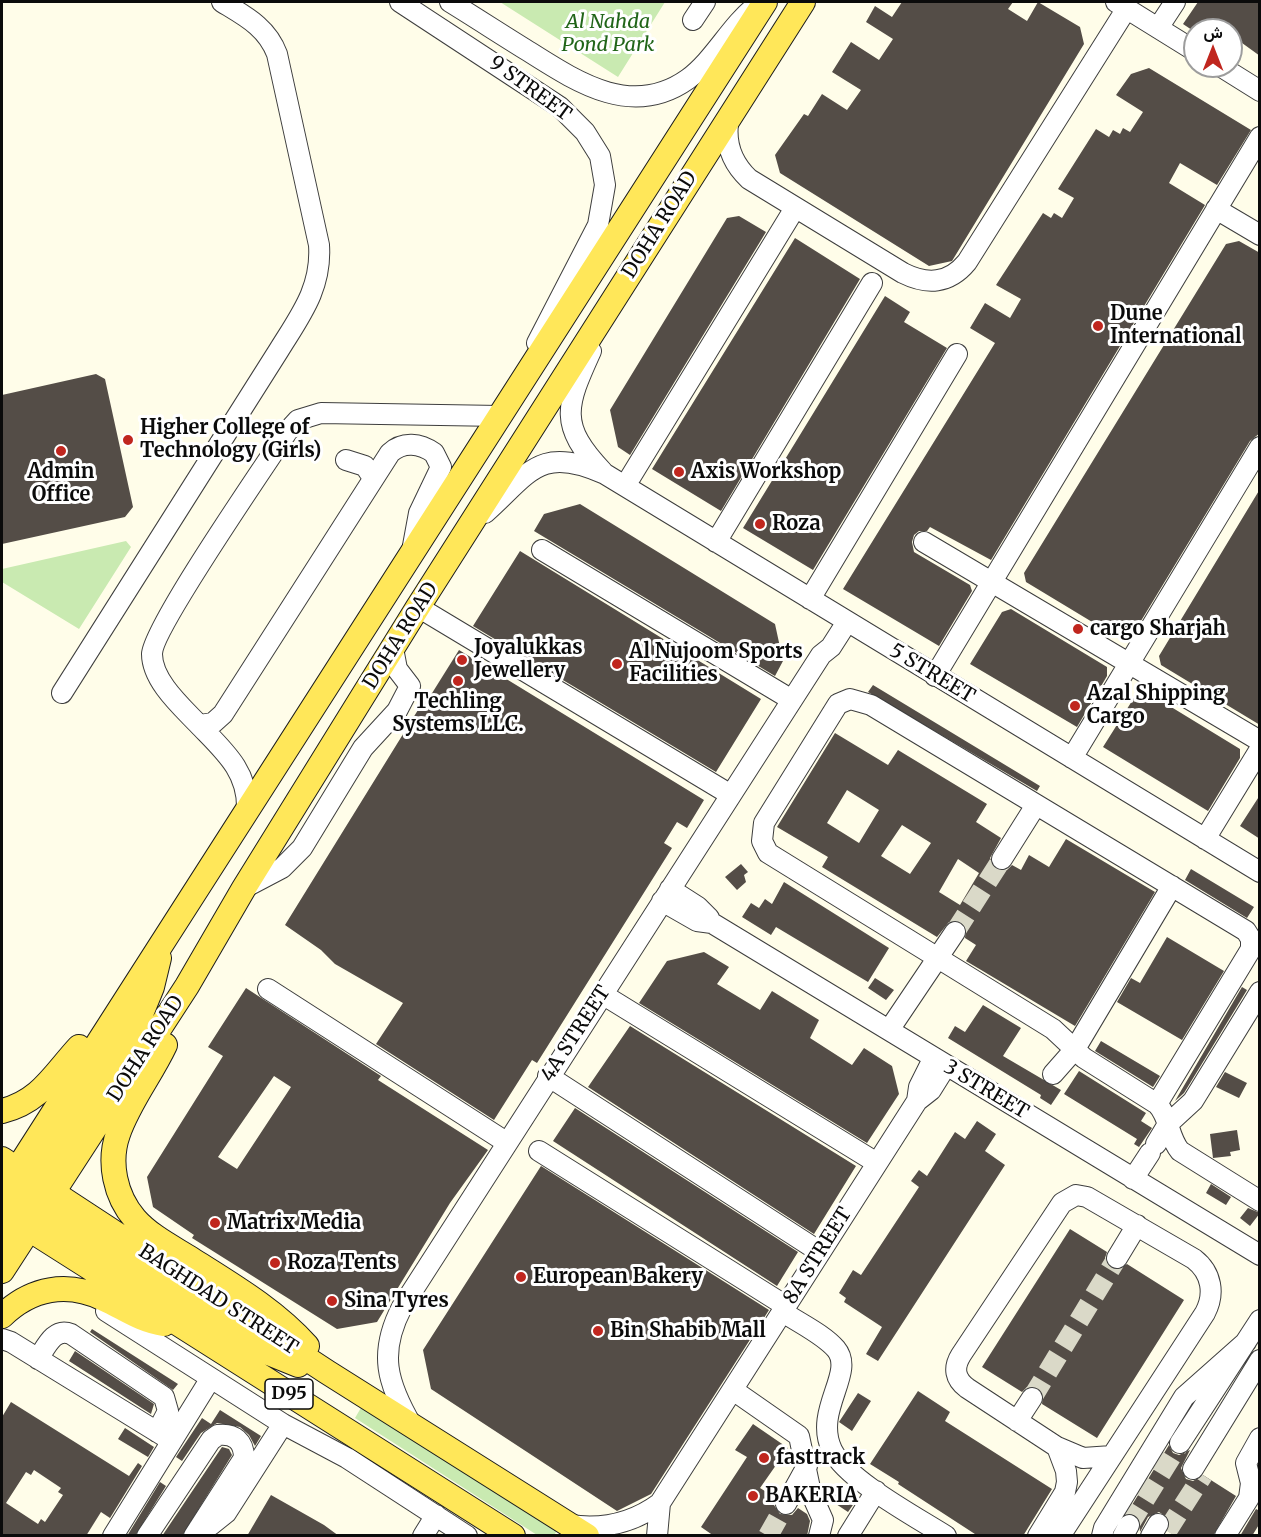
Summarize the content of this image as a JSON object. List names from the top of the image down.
{
  "streets": {
    "main road": ["DOHA ROAD", "BAGHDAD STREET", "D95"],
    "street": [
      "9 STREET",
      "5 STREET",
      "4A STREET",
      "3 STREET",
      "8A STREET"
    ]
  },
  "crossings": [
    ["9 STREET", "DOHA ROAD"],
    ["DOHA ROAD", "5 STREET"],
    ["DOHA ROAD", "BAGHDAD STREET"],
    ["5 STREET", "4A STREET"],
    ["4A STREET", "3 STREET"],
    ["4A STREET", "D95"],
    ["3 STREET", "8A STREET"],
    ["8A STREET", "D95"]
  ],
  "parks": ["Al Nahda Pond Park"],
  "places": [
    "Dune International",
    "Higher College of Technology (Girls)",
    "Admin Office",
    "Axis Workshop",
    "Roza",
    "cargo Sharjah",
    "Joyalukkas Jewellery",
    "Al Nujoom Sports Facilities",
    "Techling Systems LLC.",
    "Azal Shipping Cargo",
    "Matrix Media",
    "Roza Tents",
    "European Bakery",
    "Sina Tyres",
    "Bin Shabib Mall",
    "fasttrack",
    "BAKERIA"
  ],
  "north": "top"
}
